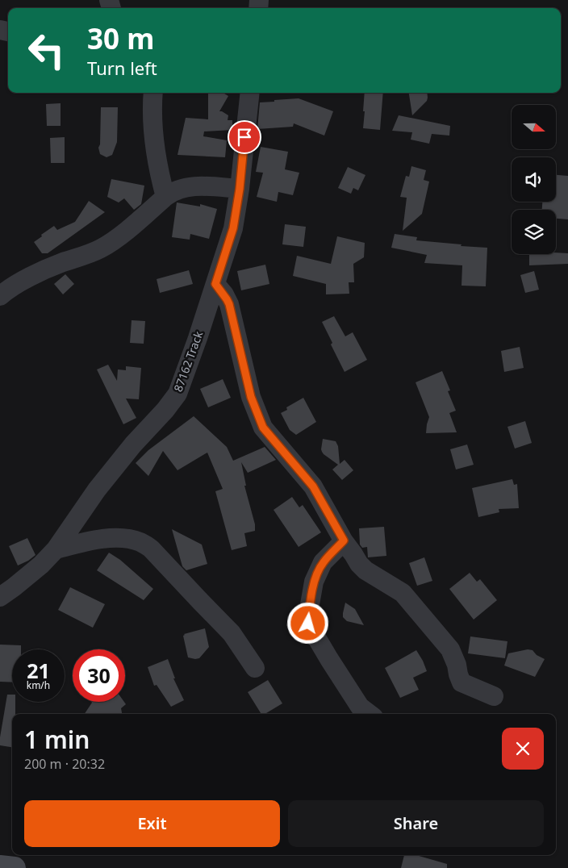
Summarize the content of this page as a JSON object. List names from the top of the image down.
{
  "streets": {
    "street": ["87162 Track"]
  },
  "north": "right",
  "page": {
    "turn": ["30 m", "Turn left"],
    "speed": "21 km/h",
    "limit": "30",
    "heading": ["1 min", "200 m · 20:32"],
    "buttons": ["Exit", "Share"]
  }
}
